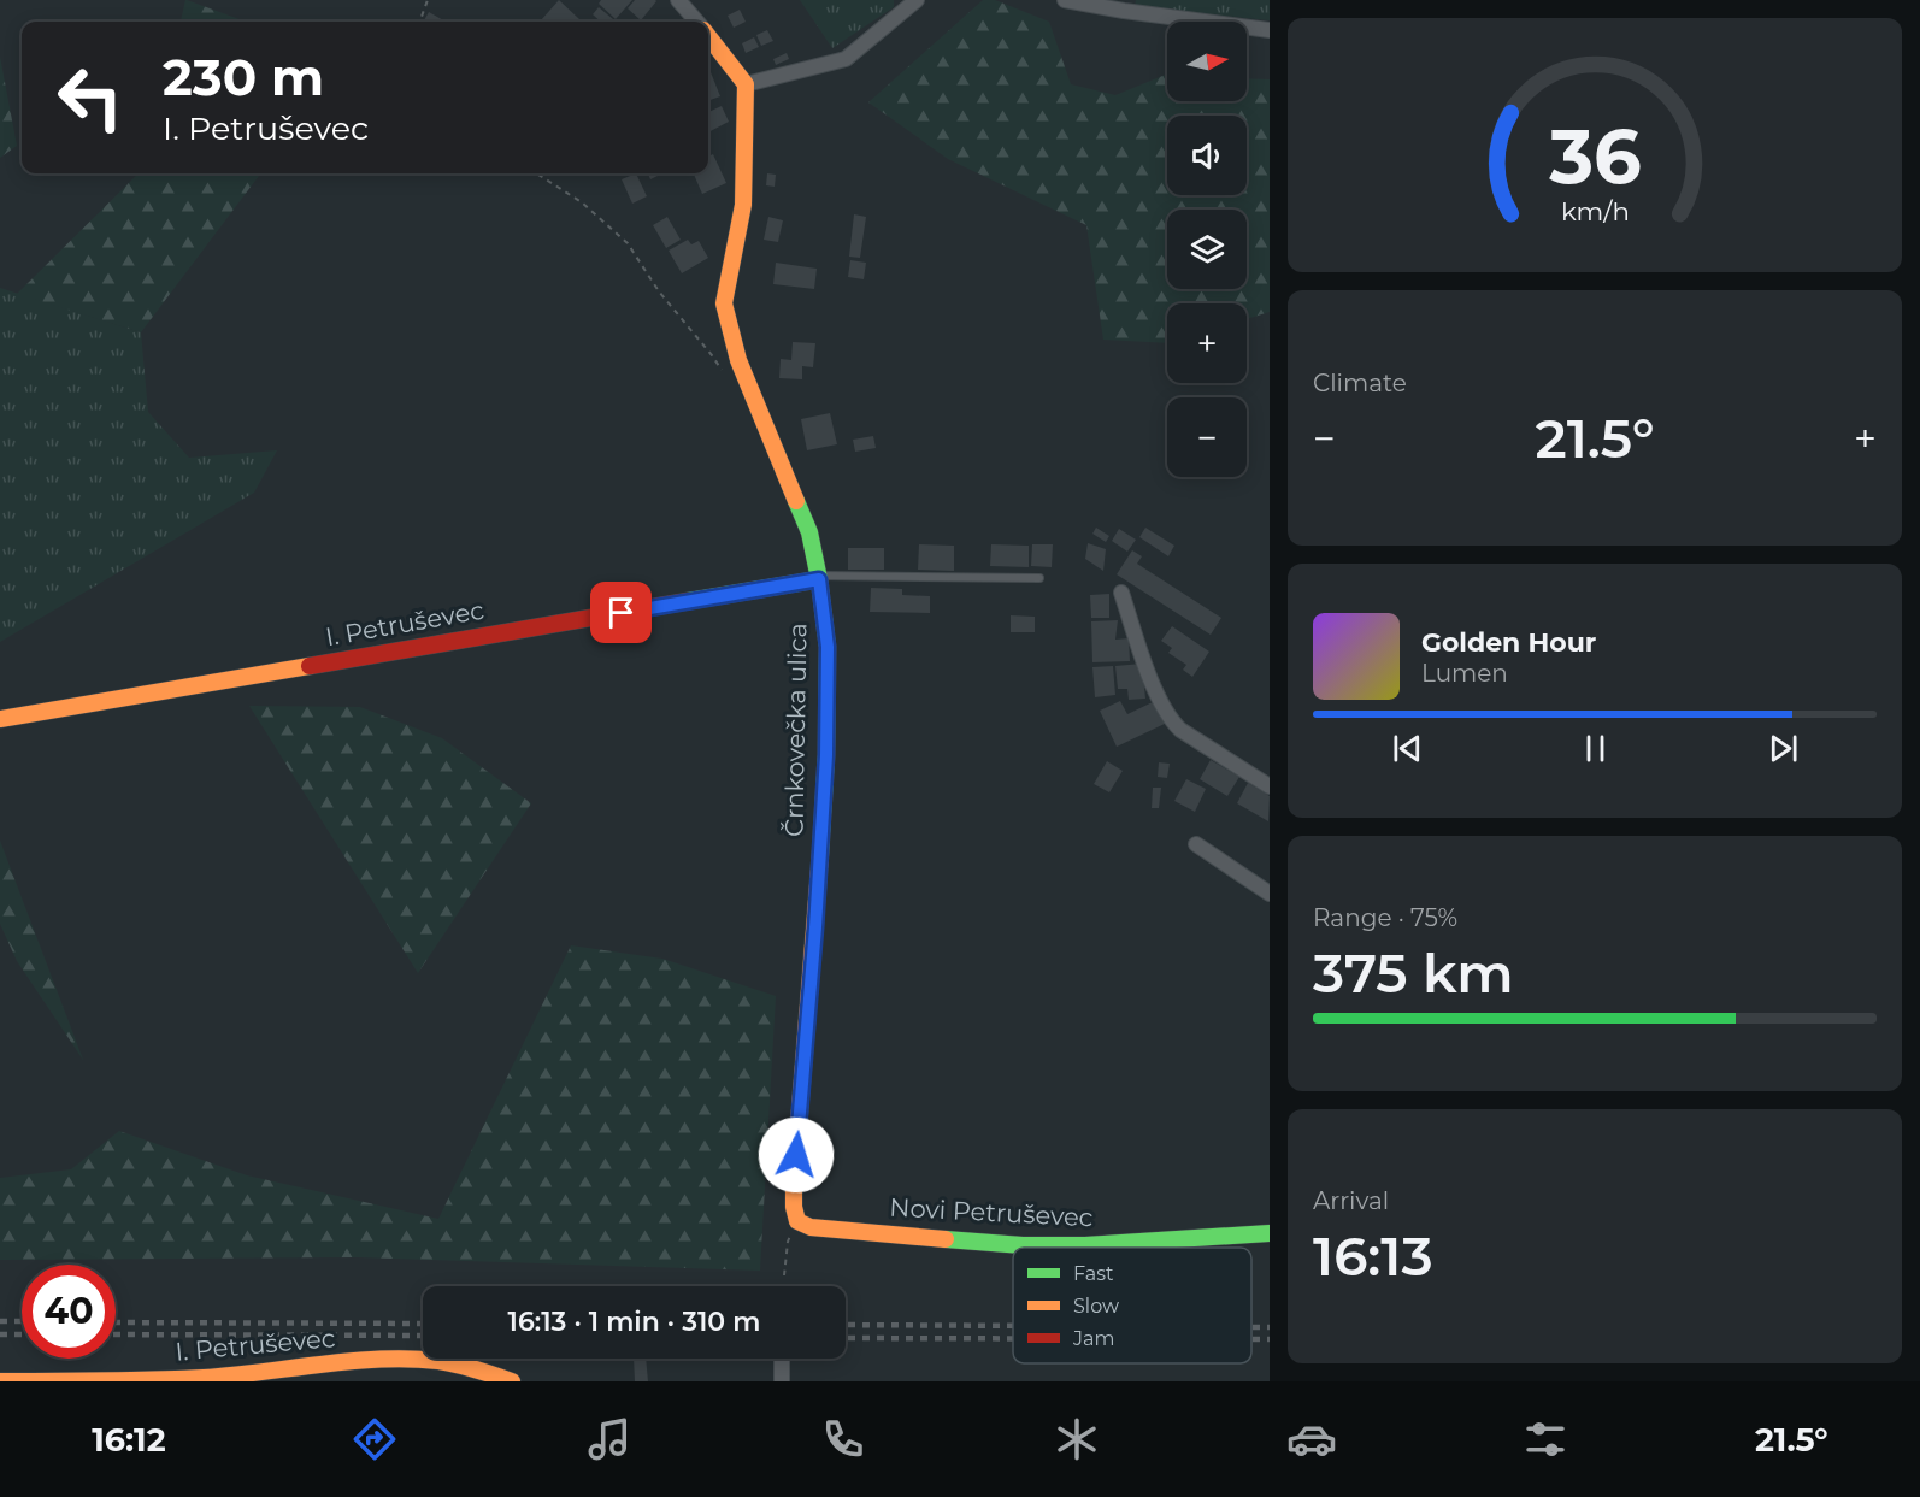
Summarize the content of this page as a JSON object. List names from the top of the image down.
{
  "streets": {
    "street": ["I. Petruševec", "Črnkovečka ulica", "Novi Petruševec"]
  },
  "crossings": [
    ["I. Petruševec", "Črnkovečka ulica"],
    ["Črnkovečka ulica", "Novi Petruševec"]
  ],
  "legend": ["Fast", "Slow", "Jam"],
  "north": "right",
  "page": {
    "map_buttons": ["+", "−"],
    "turn": ["230 m", "I. Petruševec"],
    "tile": [
      "Climate",
      ["Range · 75%", "375 km"],
      ["Arrival", "16:13"]
    ],
    "heat": ["−", "21.5°", "+"],
    "song": ["Golden Hour", "Lumen"],
    "limit": "40",
    "trip": "16:13 · 1 min · 310 m",
    "tabs": ["16:12", "21.5°"],
    "gauge": ["36", "km/h"]
  }
}
